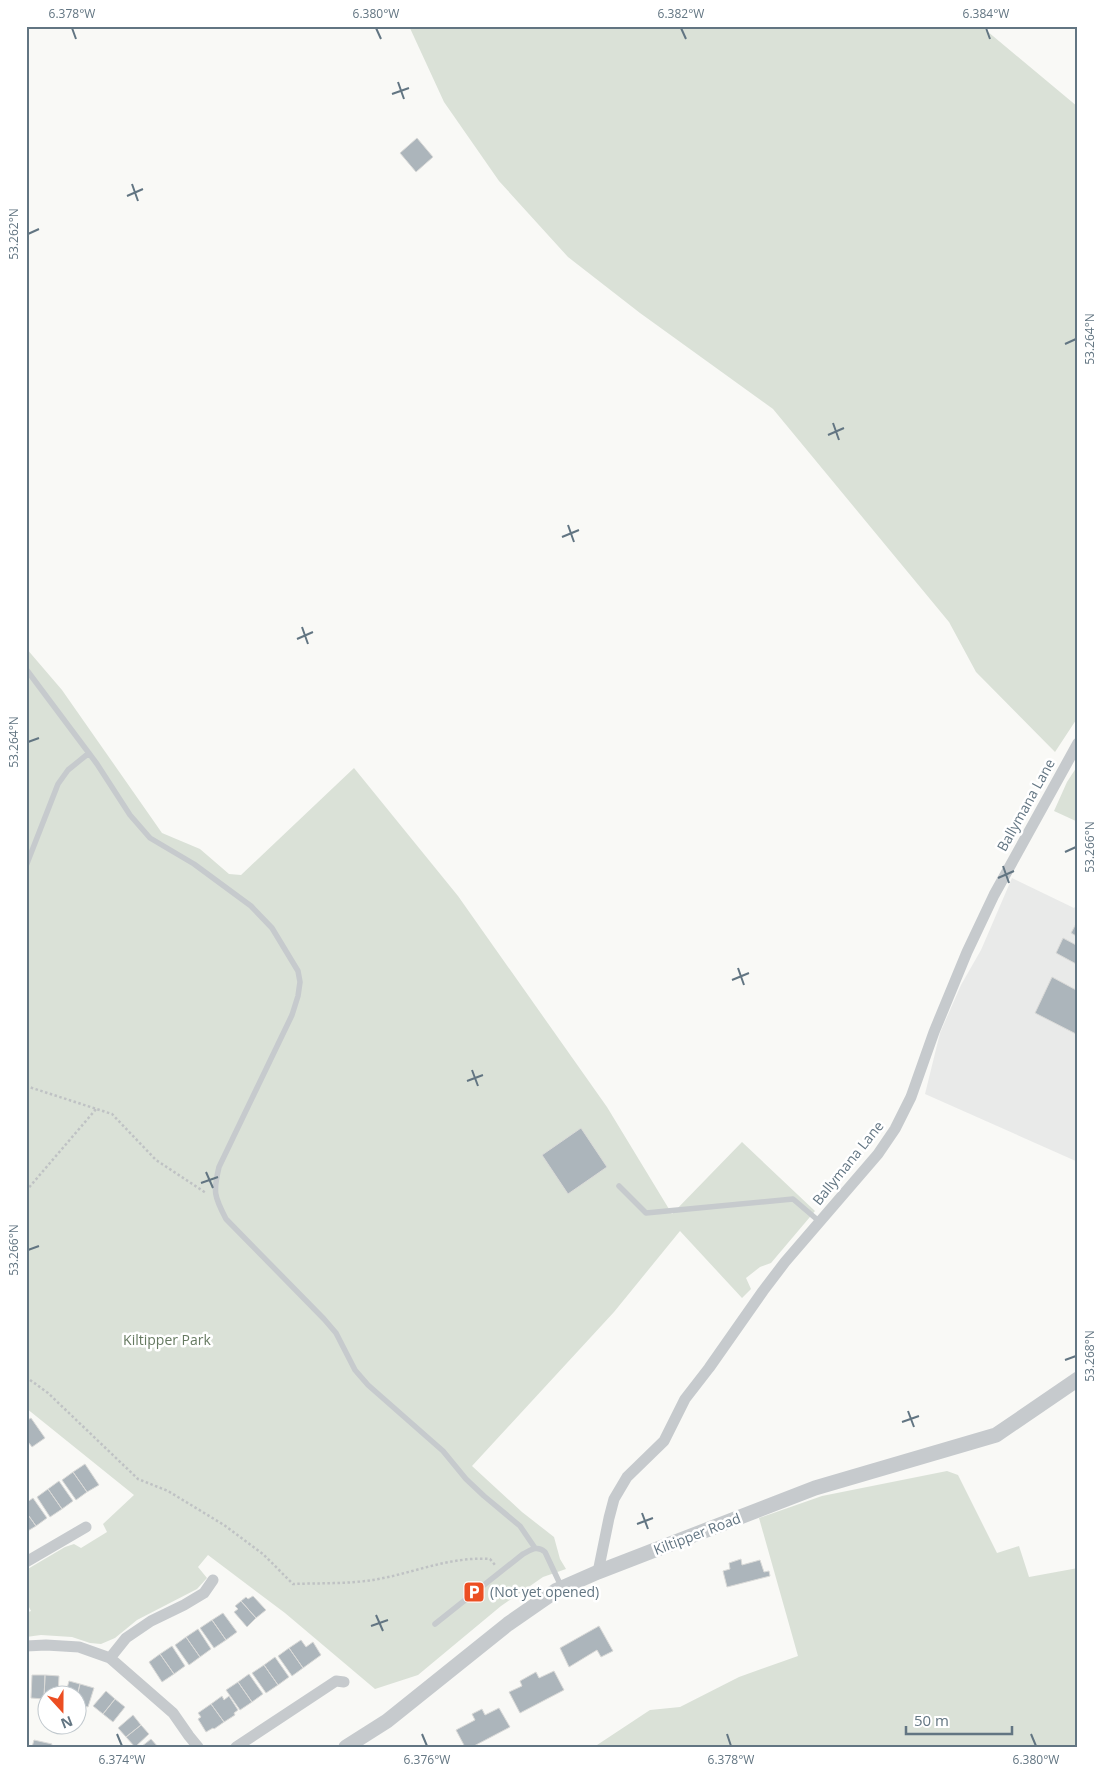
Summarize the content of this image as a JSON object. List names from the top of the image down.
{
  "streets": {
    "street": ["Ballymana Lane", "Kiltipper Road"]
  },
  "crossings": [
    ["Ballymana Lane", "Kiltipper Road"]
  ],
  "parks": ["Kiltipper Park"],
  "places": {
    "parking": ["(Not yet opened)"]
  },
  "scale_bar": "50 m",
  "north": "bottom",
  "coordinates": [
    "6.378°W",
    "6.380°W",
    "6.382°W",
    "6.384°W",
    "53.262°N",
    "53.264°N",
    "53.266°N",
    "53.268°N",
    "6.374°W",
    "6.376°W"
  ]
}
